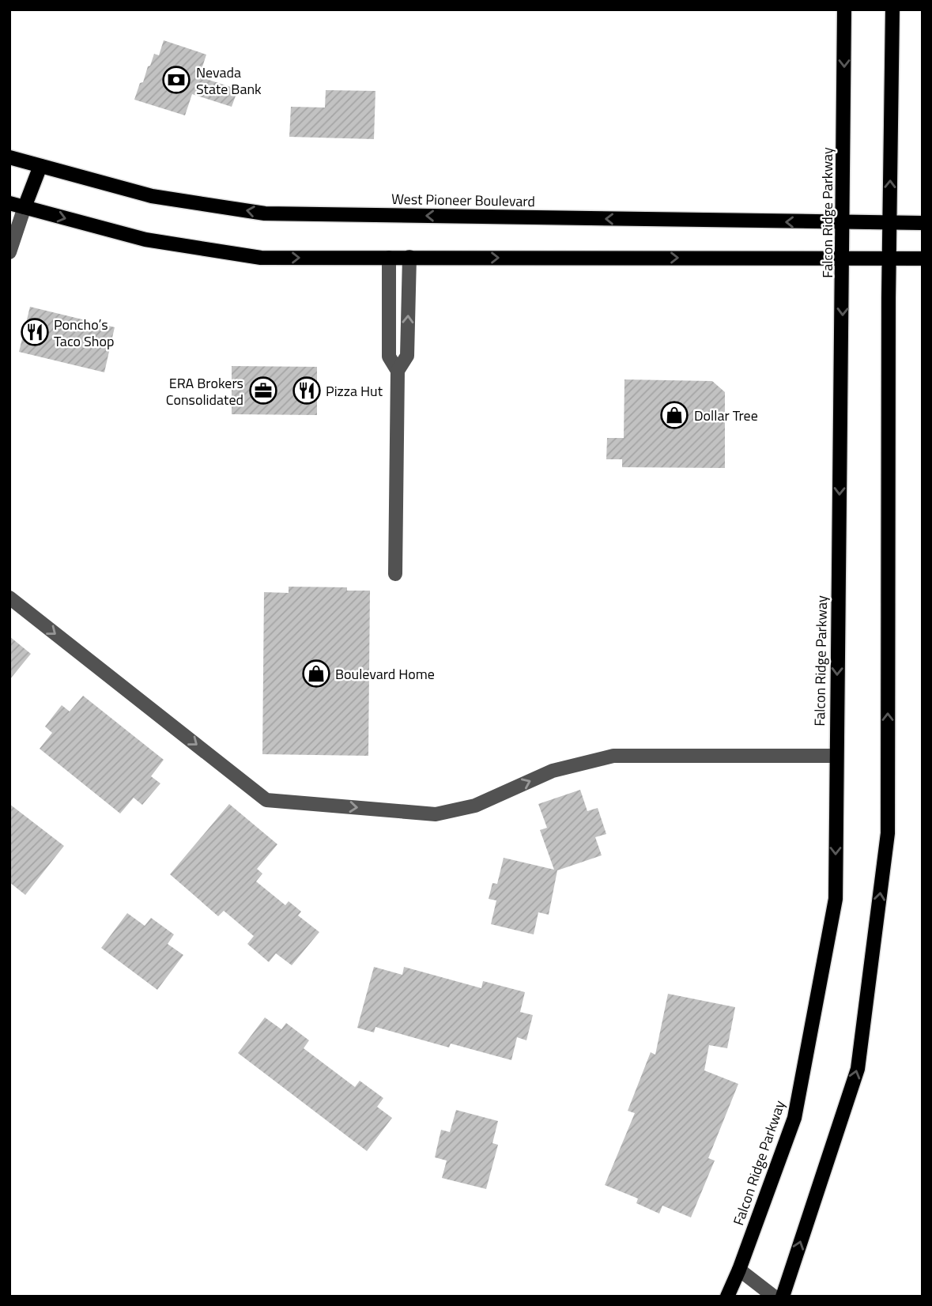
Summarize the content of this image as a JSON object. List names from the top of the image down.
{
  "streets": {
    "main road": ["West Pioneer Boulevard", "Falcon Ridge Parkway"]
  },
  "crossings": [
    ["West Pioneer Boulevard", "Falcon Ridge Parkway"]
  ],
  "places": {
    "bank": ["Nevada State Bank"],
    "restaurant": ["Poncho’s Taco Shop", "Pizza Hut"],
    "office": ["ERA Brokers Consolidated"],
    "shop": ["Dollar Tree", "Boulevard Home"]
  }
}
